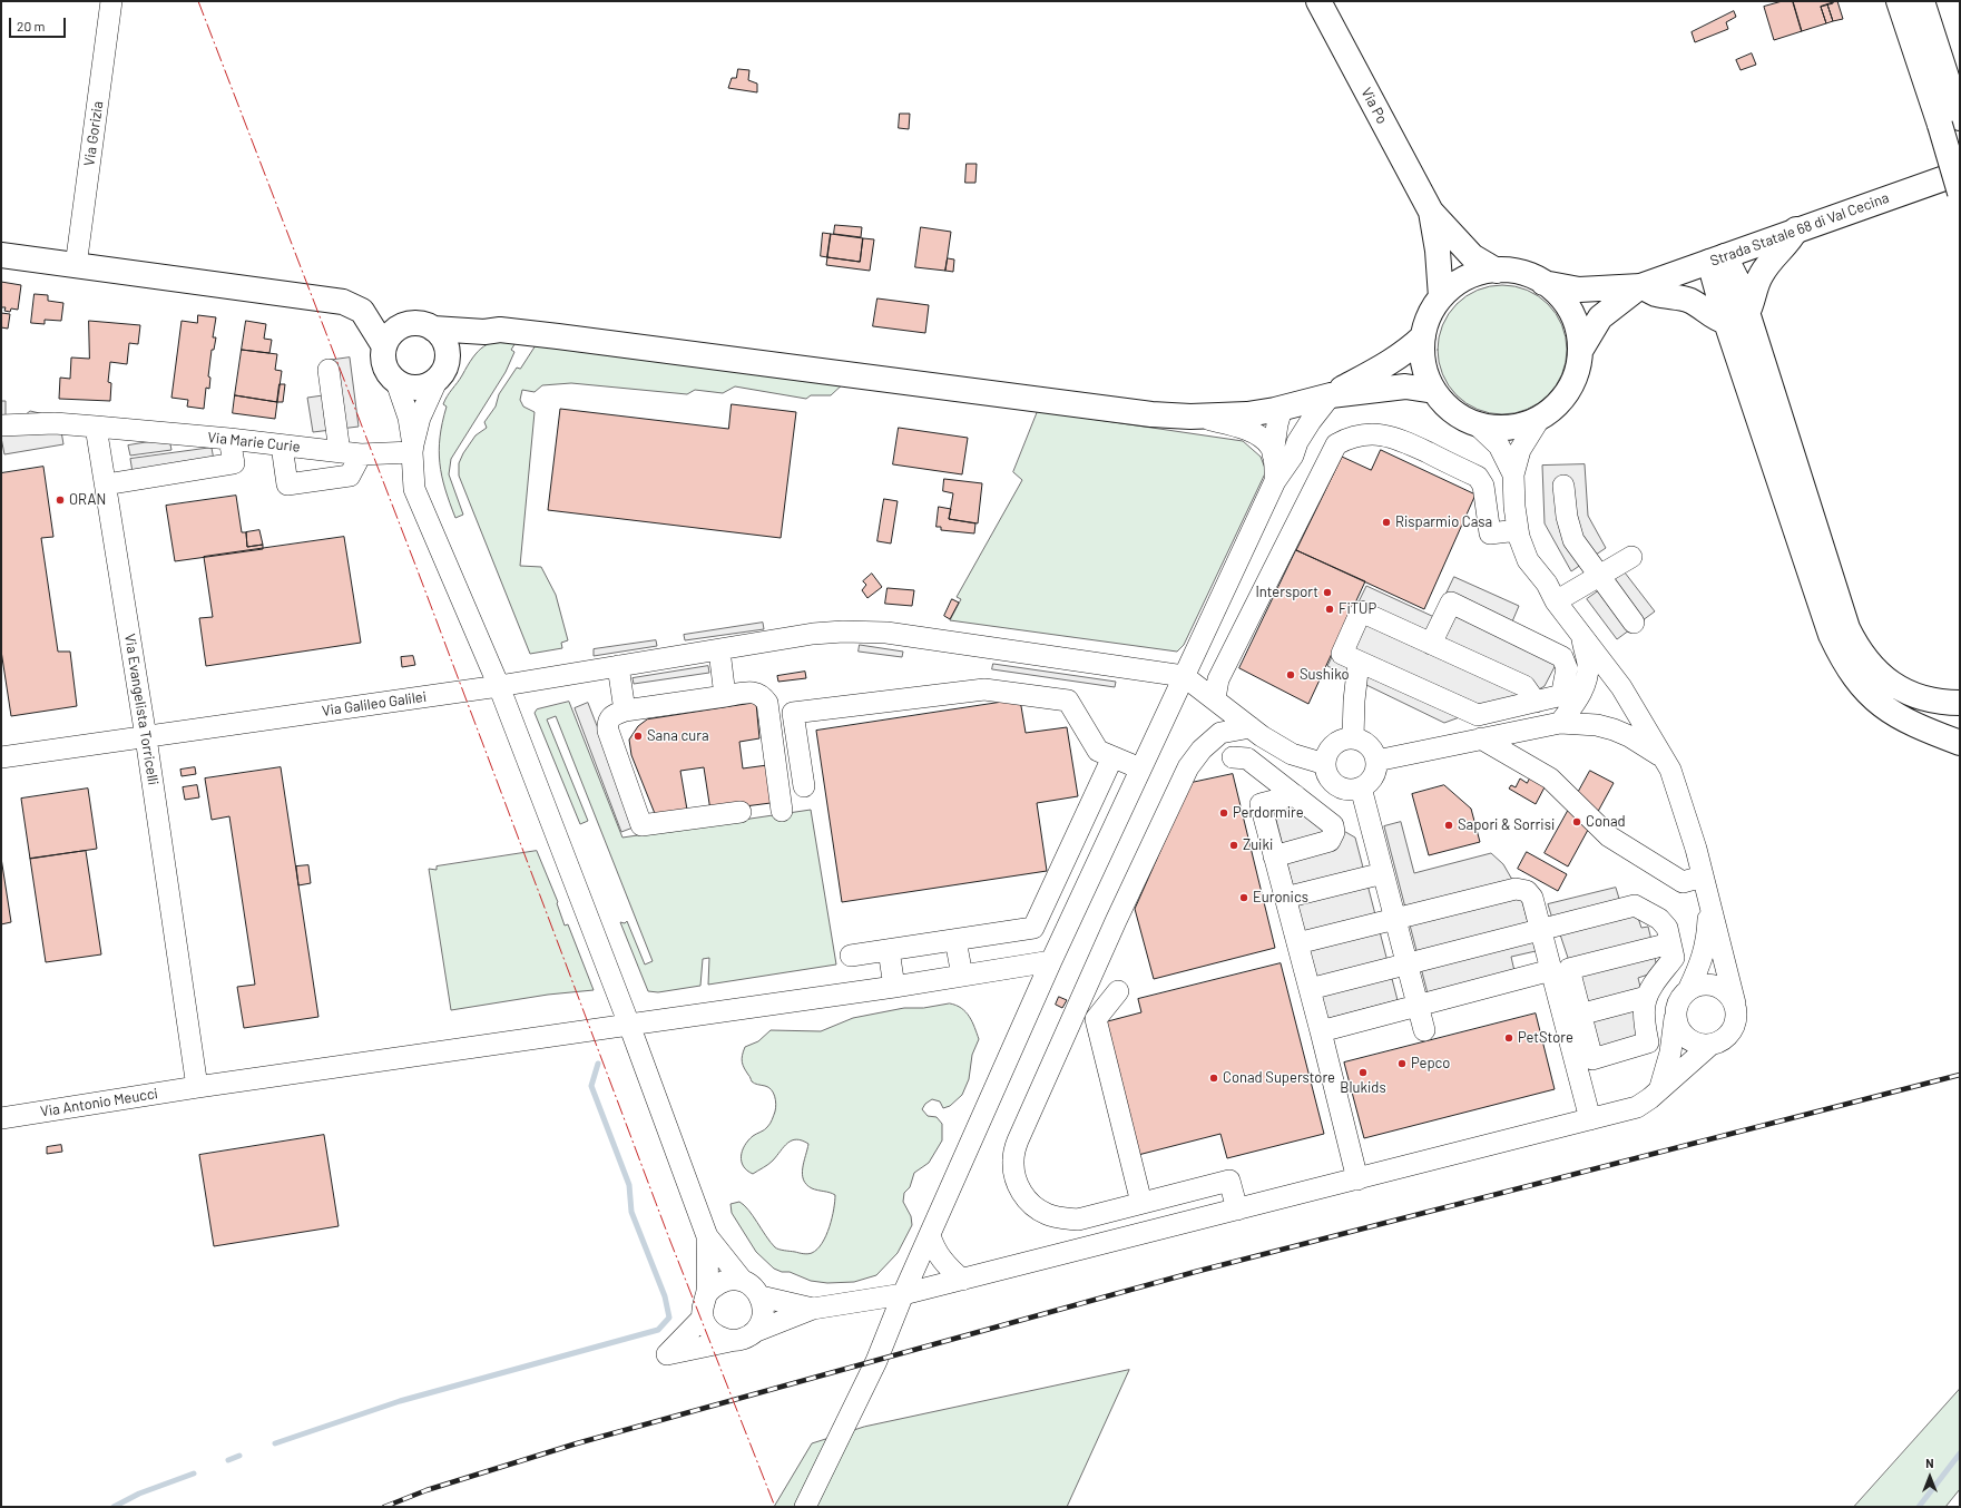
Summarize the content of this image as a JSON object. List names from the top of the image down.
{
  "streets": {
    "main road": ["Via Po", "Strada Statale 68 di Val Cecina"],
    "street": [
      "Via Gorizia",
      "Via Marie Curie",
      "Via Galileo Galilei",
      "Via Evangelista Torricelli",
      "Via Antonio Meucci"
    ]
  },
  "crossings": [
    ["Via Po", "Strada Statale 68 di Val Cecina"],
    ["Via Marie Curie", "Via Evangelista Torricelli"],
    ["Via Galileo Galilei", "Via Evangelista Torricelli"],
    ["Via Evangelista Torricelli", "Via Antonio Meucci"]
  ],
  "places": [
    "ORAN",
    "Risparmio Casa",
    "Intersport",
    "FiTUP",
    "Sushiko",
    "Sana cura",
    "Perdormire",
    "Conad",
    "Sapori & Sorrisi",
    "Zuiki",
    "Euronics",
    "PetStore",
    "Pepco",
    "Blukids",
    "Conad Superstore"
  ],
  "scale_bar": "20 m",
  "north": "top"
}
